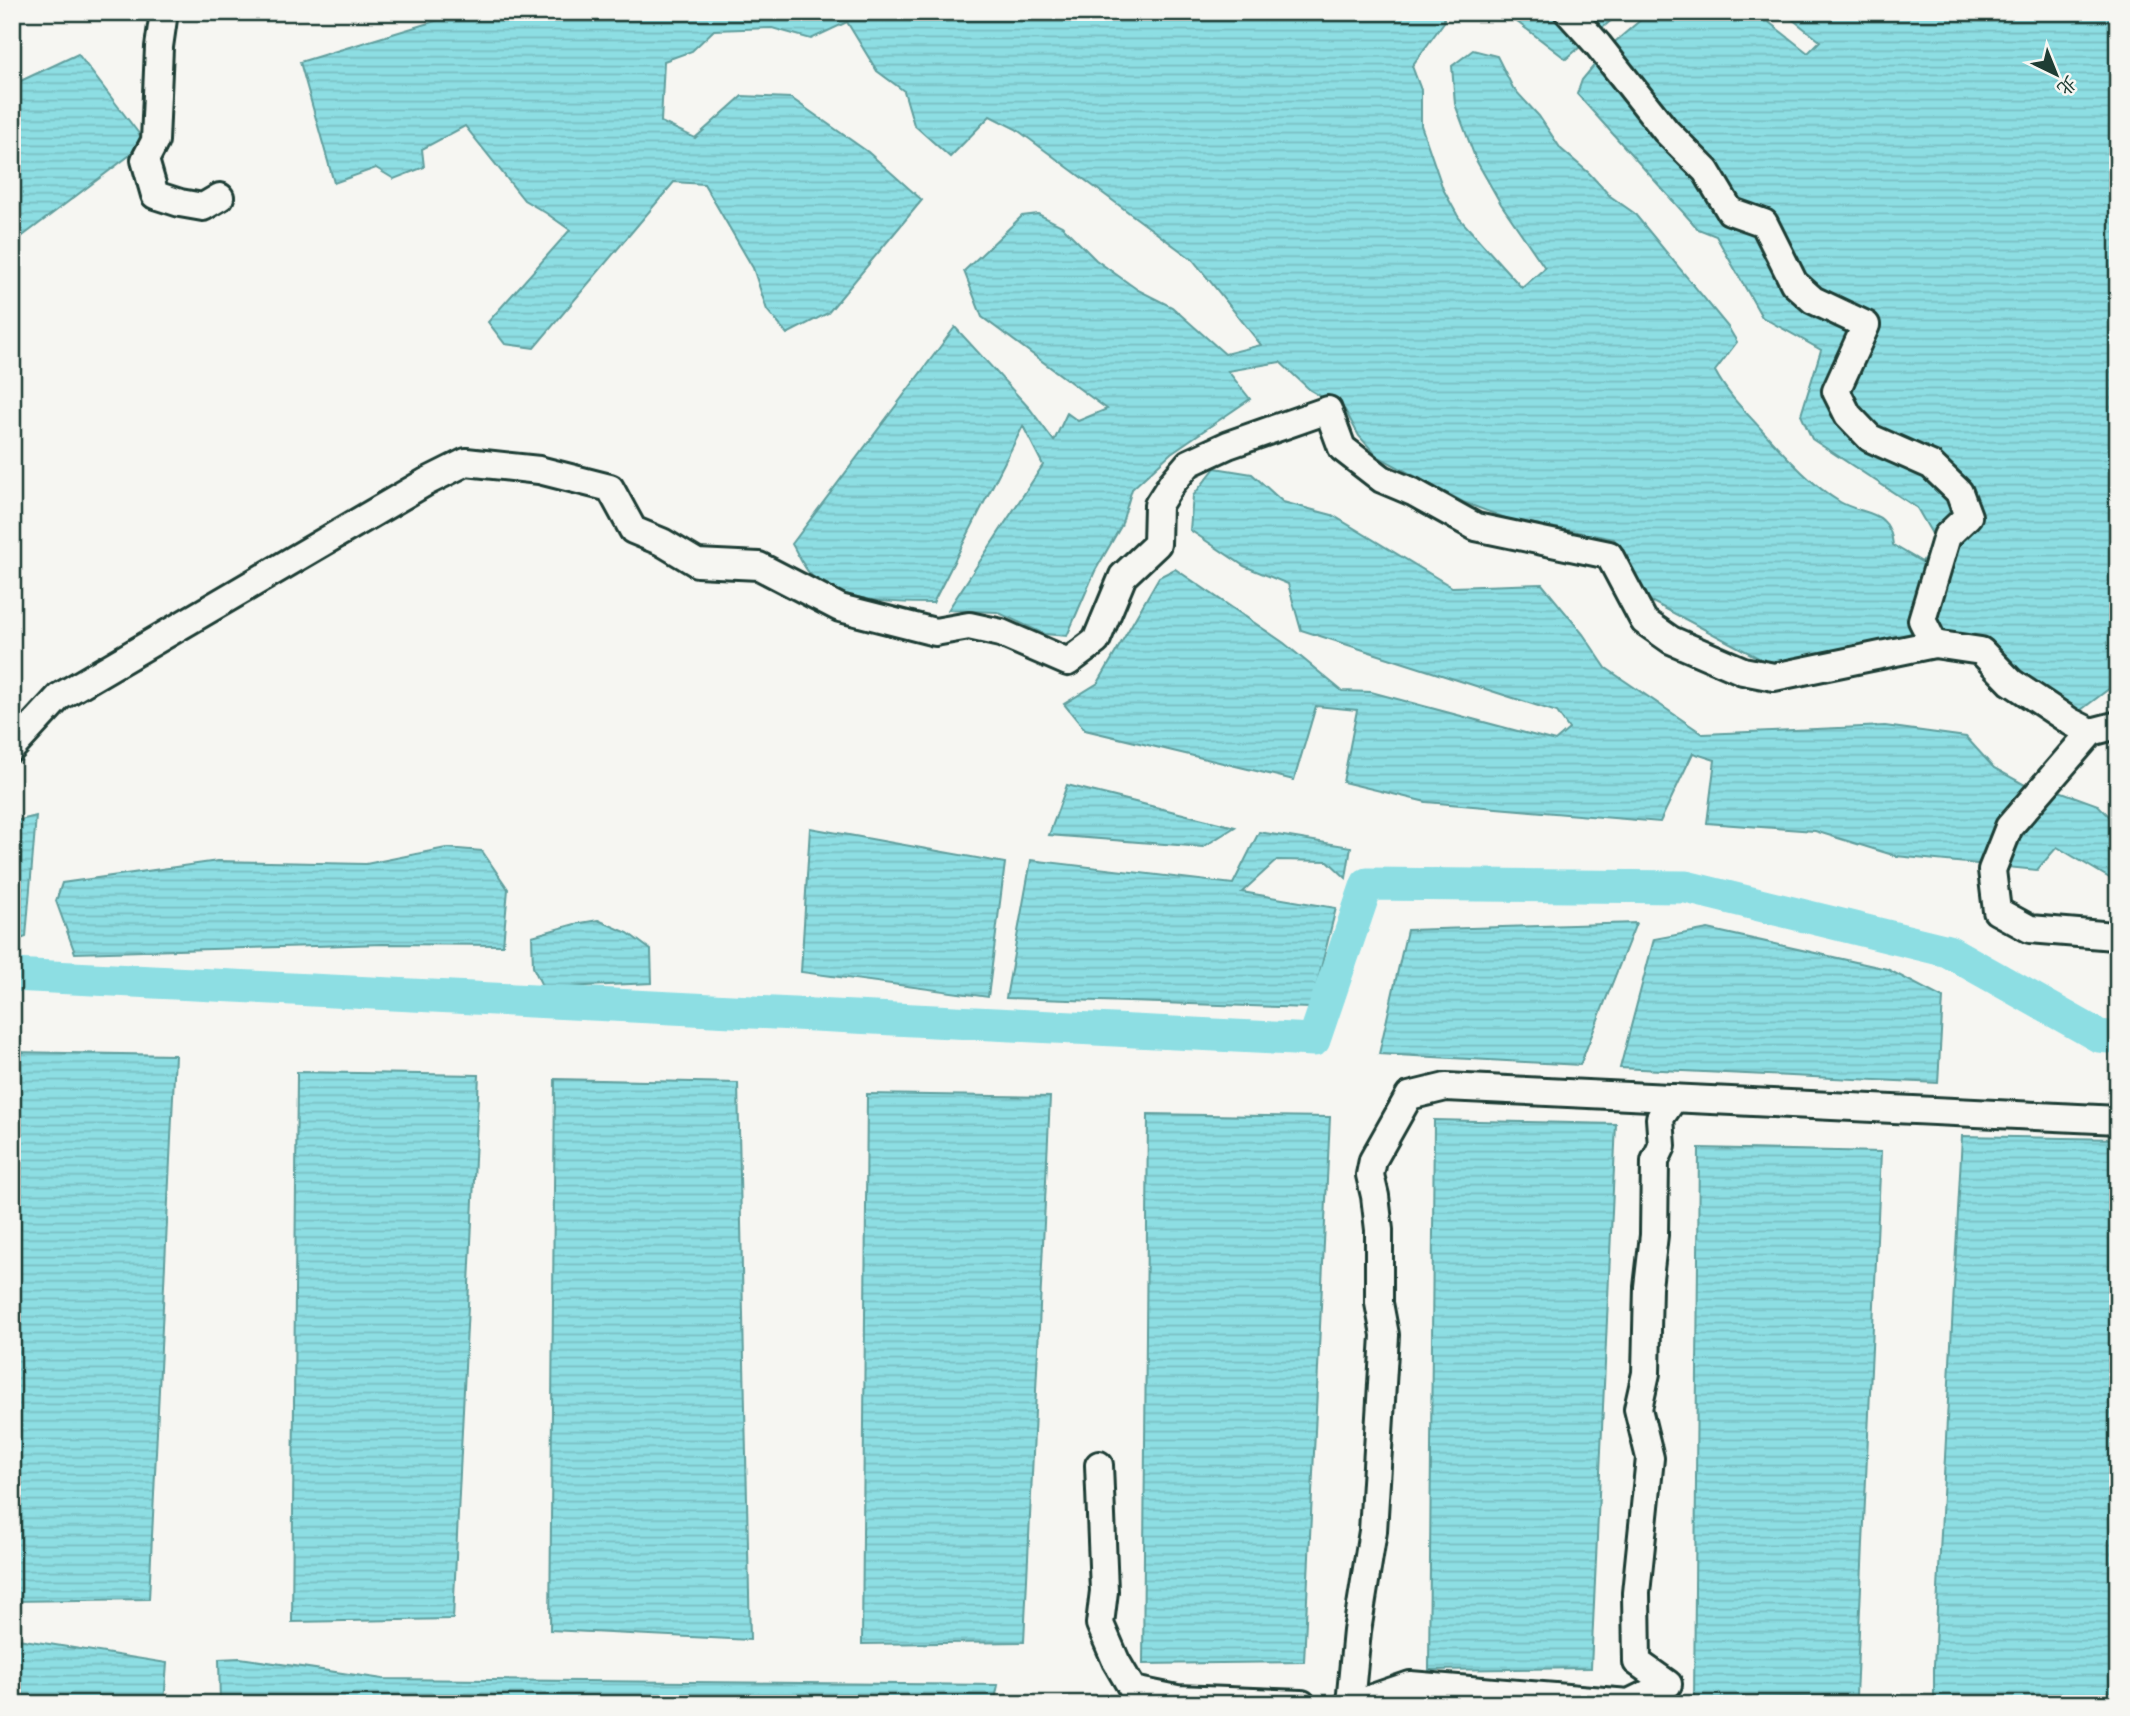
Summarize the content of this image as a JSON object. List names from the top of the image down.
{
  "north": "bottom right"
}
